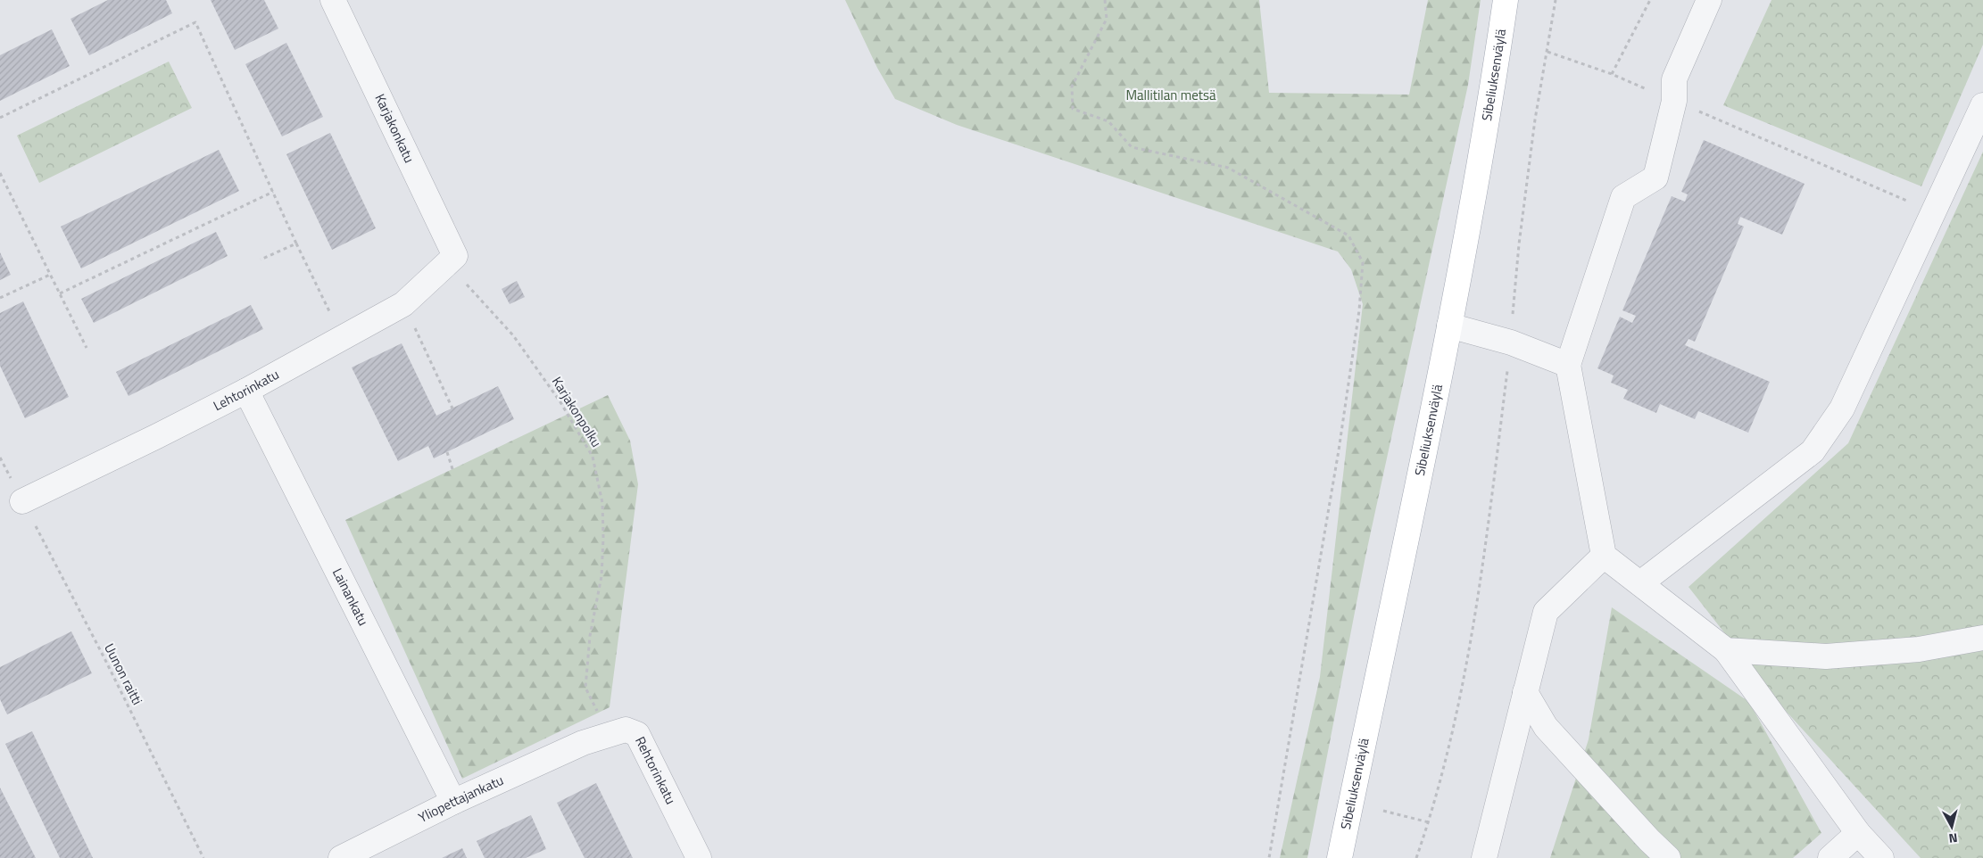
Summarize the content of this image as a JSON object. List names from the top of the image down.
{
  "streets": {
    "main road": ["Sibeliuksenväylä"],
    "street": [
      "Karjakonkatu",
      "Lehtorinkatu",
      "Lainankatu",
      "Rehtorinkatu",
      "Yliopettajankatu"
    ],
    "path": ["Karjakonpolku", "Uunon raitti"]
  },
  "crossings": [
    ["Karjakonkatu", "Lehtorinkatu"],
    ["Karjakonkatu", "Karjakonpolku"],
    ["Lehtorinkatu", "Karjakonpolku"],
    ["Lehtorinkatu", "Lainankatu"],
    ["Lehtorinkatu", "Uunon raitti"],
    ["Karjakonpolku", "Rehtorinkatu"],
    ["Lainankatu", "Yliopettajankatu"],
    ["Rehtorinkatu", "Yliopettajankatu"]
  ],
  "parks": ["Mallitilan metsä"],
  "north": "bottom"
}
